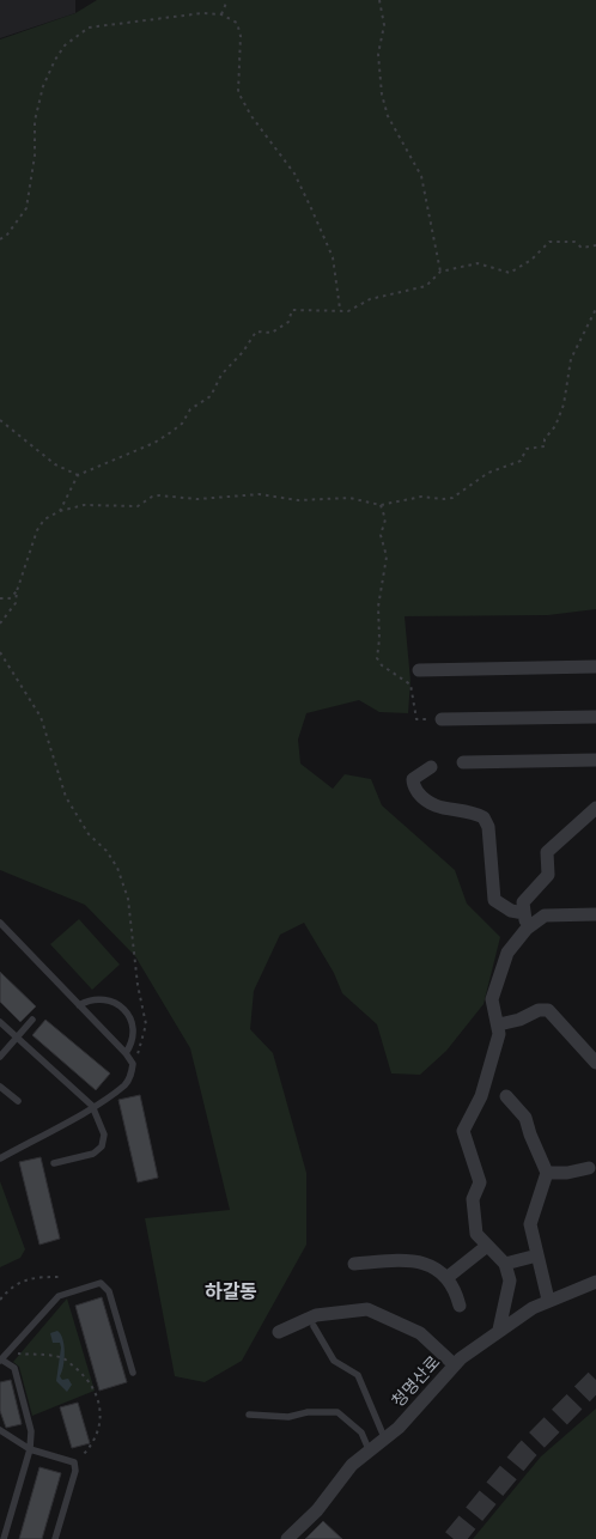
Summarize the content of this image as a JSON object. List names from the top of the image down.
{
  "streets": {
    "street": ["청명산로"]
  },
  "districts": ["하갈동"]
}
